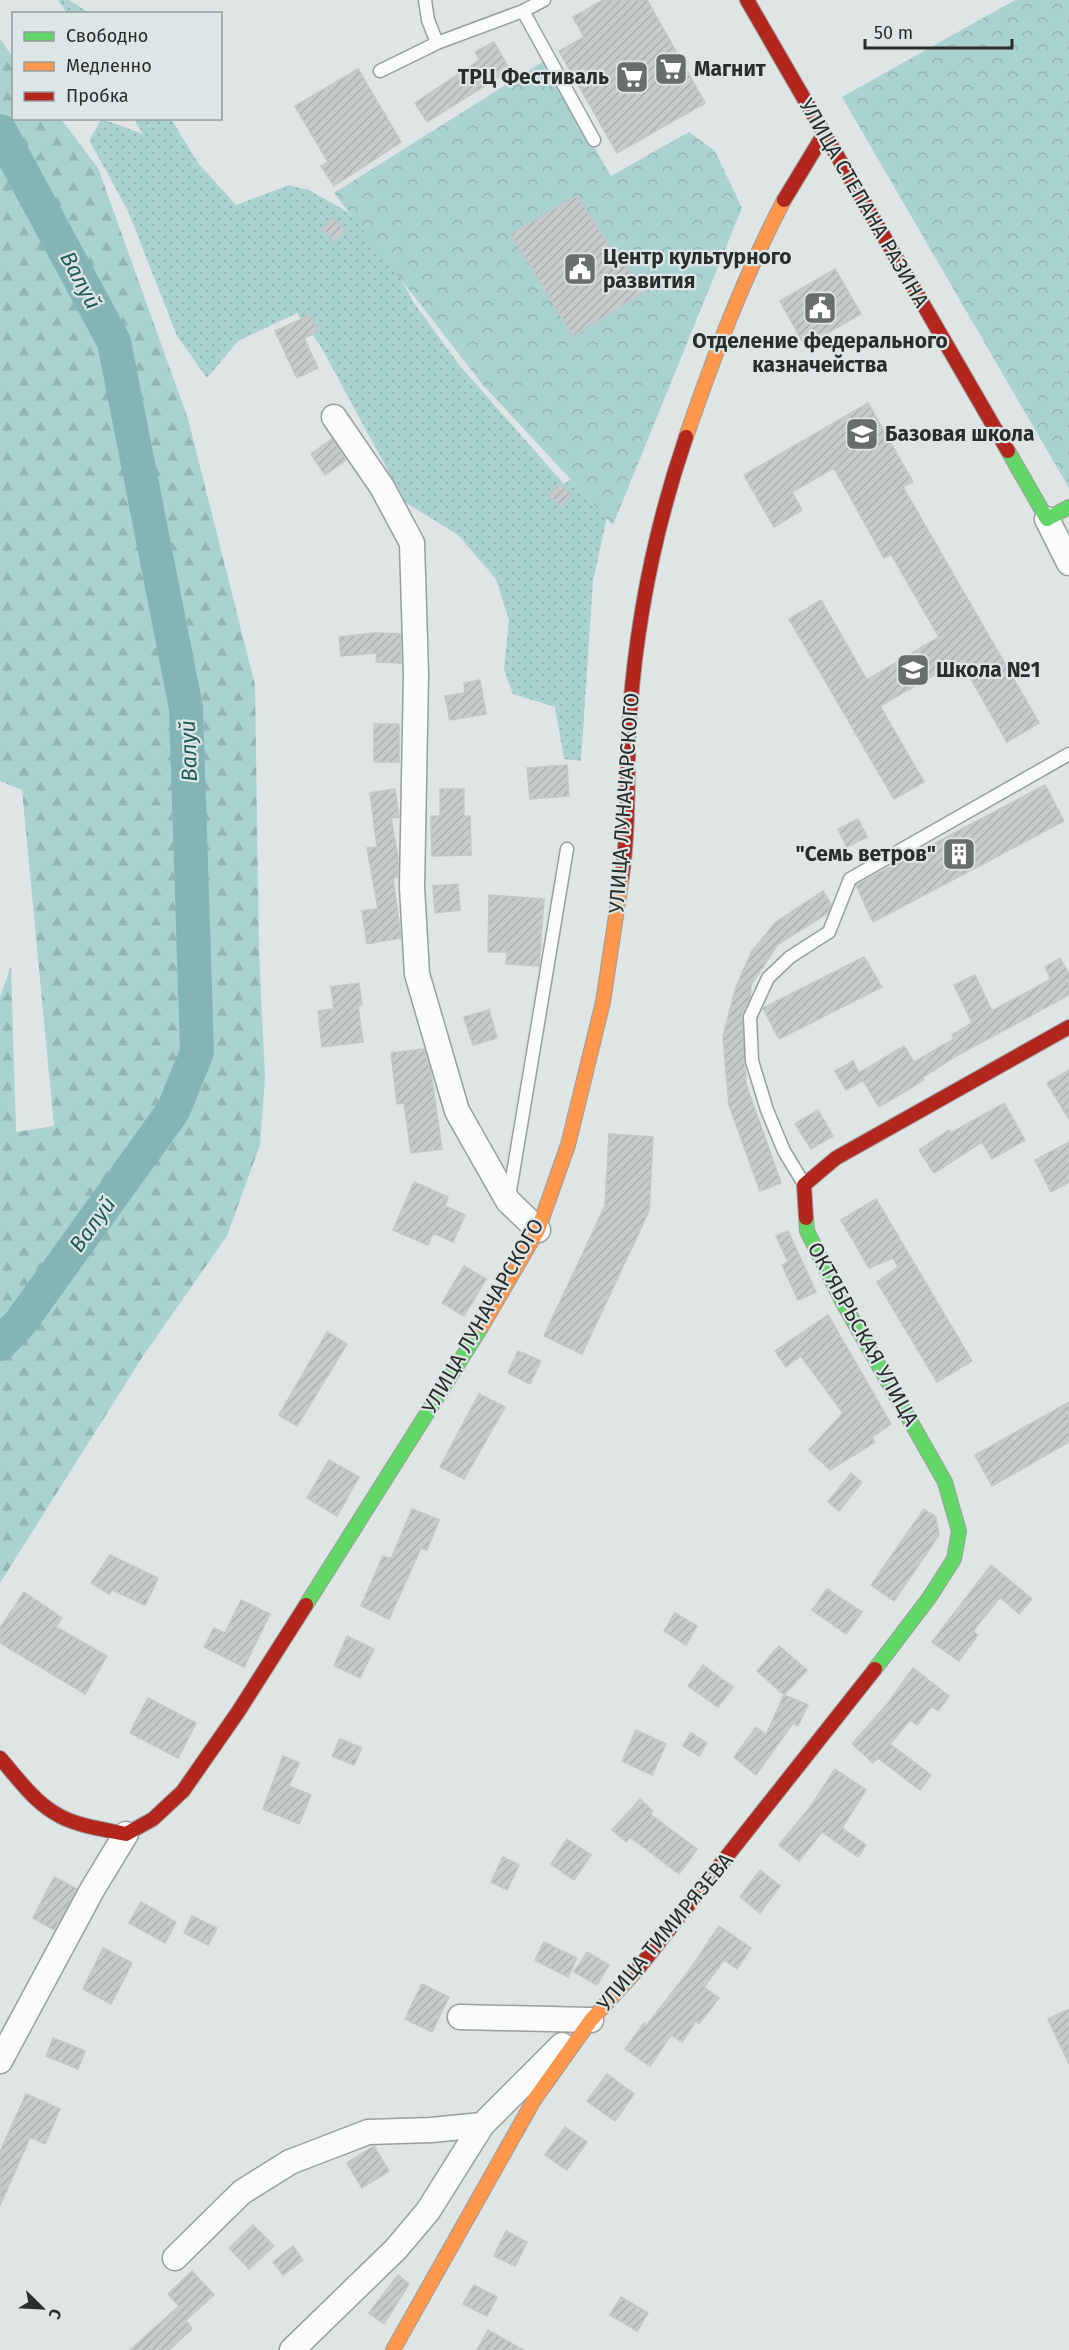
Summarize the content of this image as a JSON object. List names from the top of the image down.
{
  "streets": {
    "main road": [
      "УЛИЦА СТЕПАНА РАЗИНА",
      "УЛИЦА ЛУНАЧАРСКОГО",
      "ОКТЯБРЬСКАЯ УЛИЦА",
      "УЛИЦА ТИМИРЯЗЕВА"
    ]
  },
  "crossings": [
    ["УЛИЦА СТЕПАНА РАЗИНА", "УЛИЦА ЛУНАЧАРСКОГО"],
    ["ОКТЯБРЬСКАЯ УЛИЦА", "УЛИЦА ТИМИРЯЗЕВА"]
  ],
  "water": ["Валуй"],
  "places": {
    "supermarket": ["Магнит", "ТРЦ Фестиваль"],
    "public building": ["Центр культурного развития", "Отделение федерального казначейства"],
    "school or university": ["Базовая школа", "Школа №1"],
    "building": ["\"Семь ветров\""]
  },
  "legend": ["Свободно", "Медленно", "Пробка"],
  "scale_bar": "50 m",
  "north": "bottom right"
}
